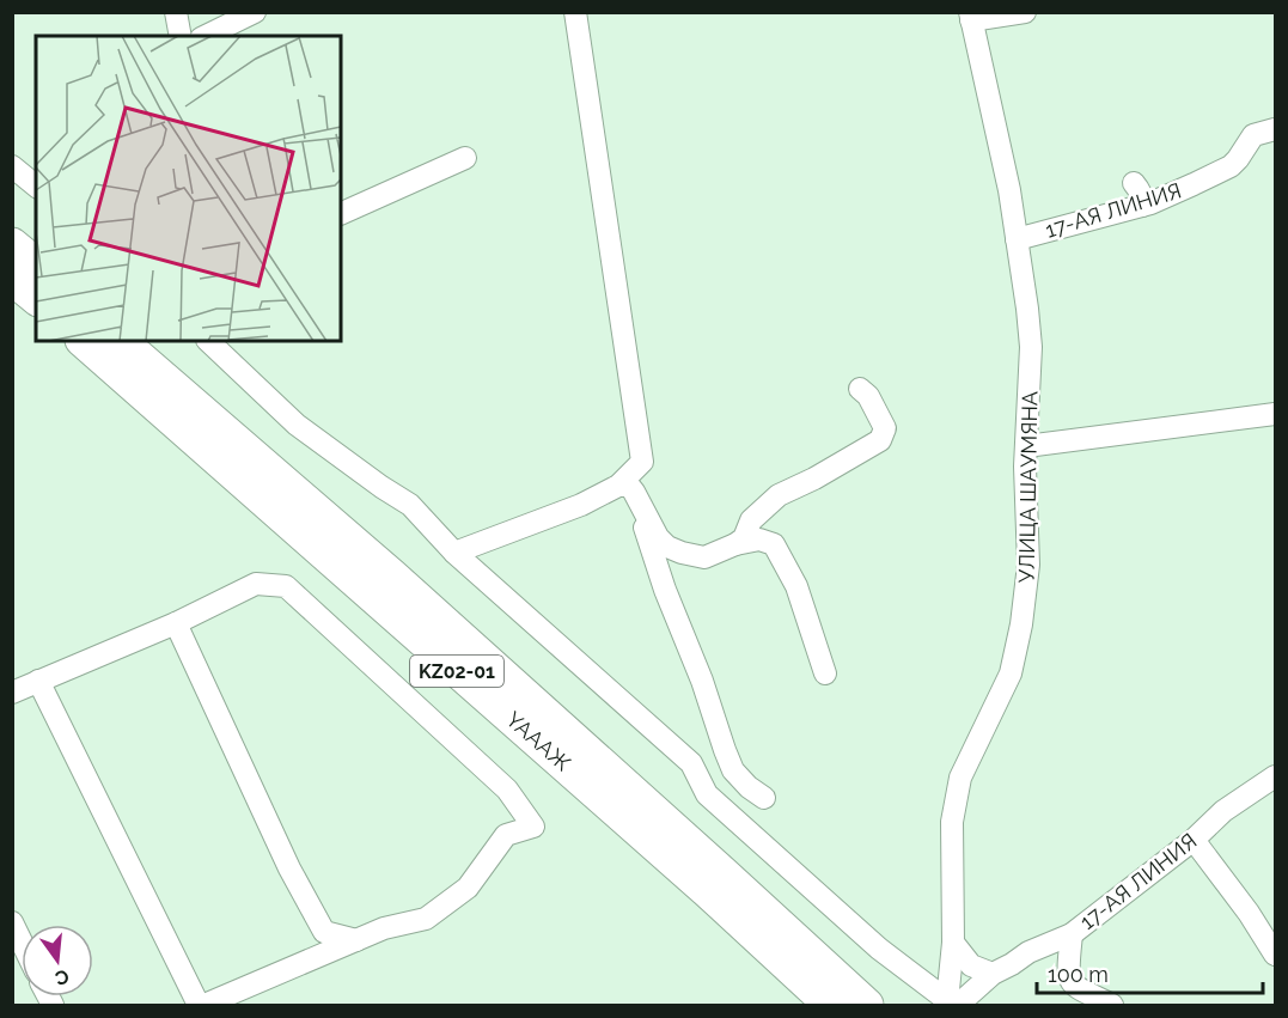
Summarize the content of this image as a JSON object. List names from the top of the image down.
{
  "streets": {
    "highway": ["KZ02-01", "ҮАААЖ"],
    "street": ["17-АЯ ЛИНИЯ", "УЛИЦА ШАУМЯНА"]
  },
  "crossings": [
    ["17-АЯ ЛИНИЯ", "УЛИЦА ШАУМЯНА"]
  ],
  "scale_bar": "100 m",
  "north": "bottom"
}
